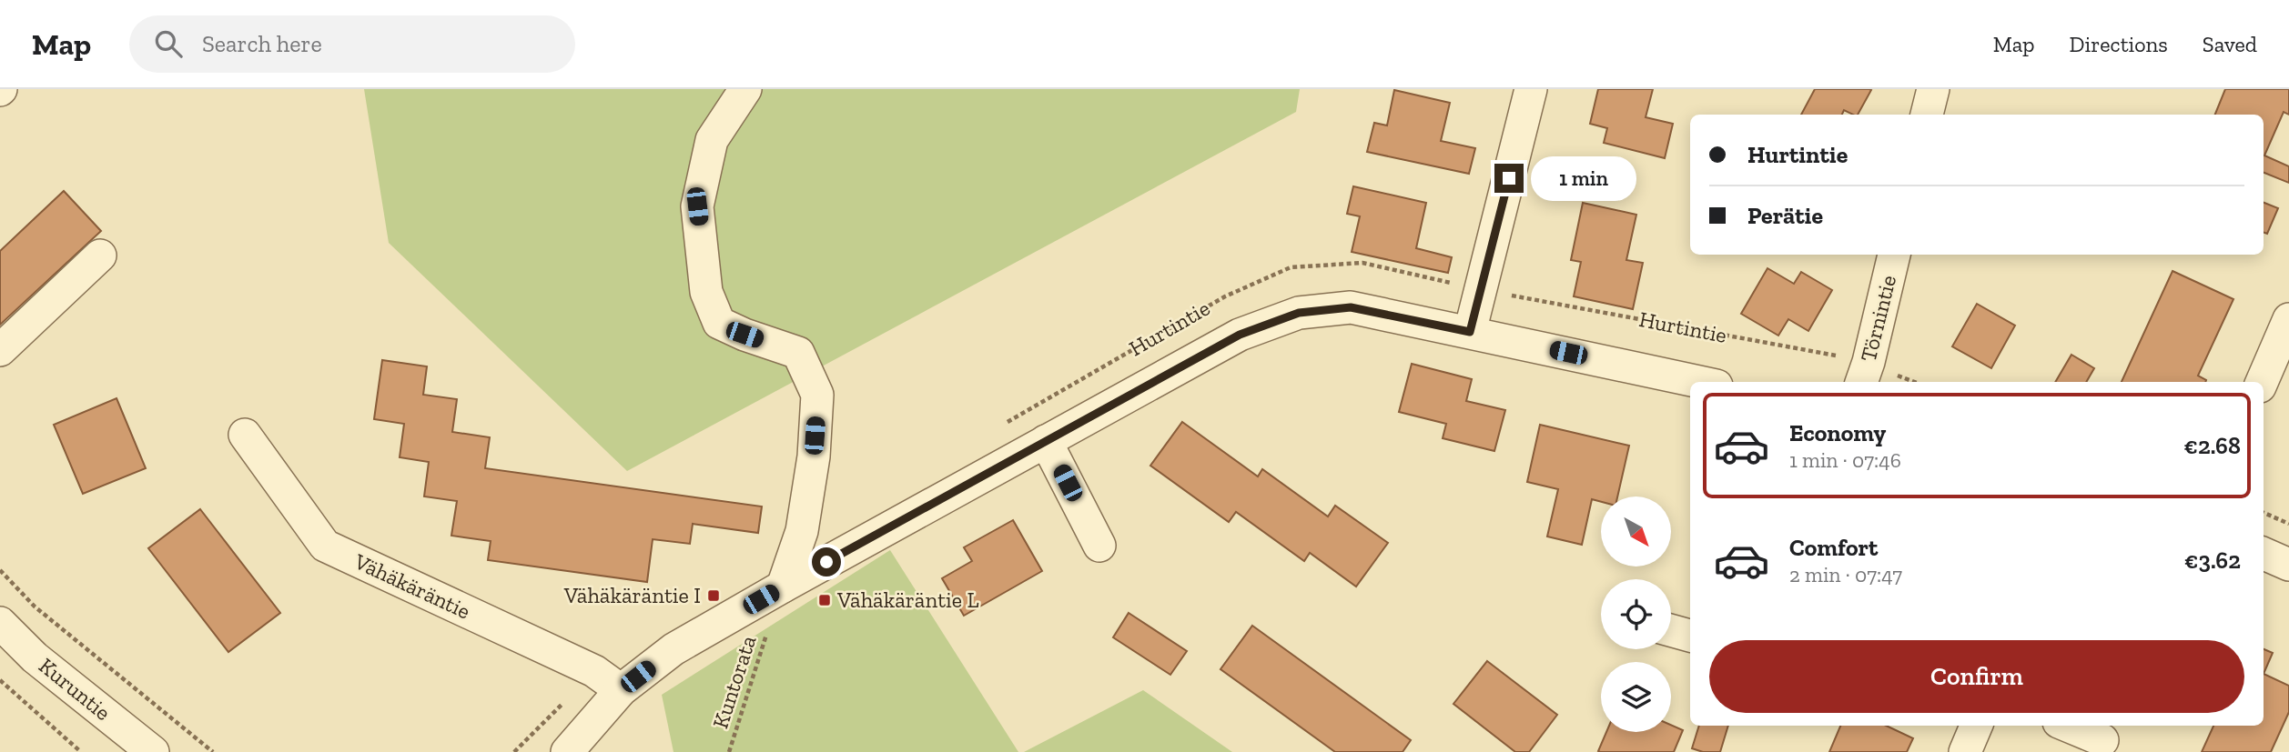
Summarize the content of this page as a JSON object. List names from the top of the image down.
{
  "streets": {
    "street": [
      "Törnintie",
      "Hurtintie",
      "Vähäkäräntie",
      "Kuruntie"
    ],
    "path": ["Kuntorata"]
  },
  "crossings": [
    ["Törnintie", "Hurtintie"],
    ["Hurtintie", "Vähäkäräntie"],
    ["Hurtintie", "Kuntorata"]
  ],
  "places": {
    "transit": ["Vähäkäräntie I", "Vähäkäräntie L"]
  },
  "north": "bottom right",
  "page": {
    "header": "Map",
    "search": "Search here",
    "nav": ["Map", "Directions", "Saved"],
    "banner": ["Hurtintie", "Perätie"],
    "bubble": "1 min",
    "list": [
      {
        "name": "Economy",
        "note": "1 min · 07:46",
        "value": "€2.68"
      },
      {
        "name": "Comfort",
        "note": "2 min · 07:47",
        "value": "€3.62"
      }
    ],
    "buttons": "Confirm"
  }
}
